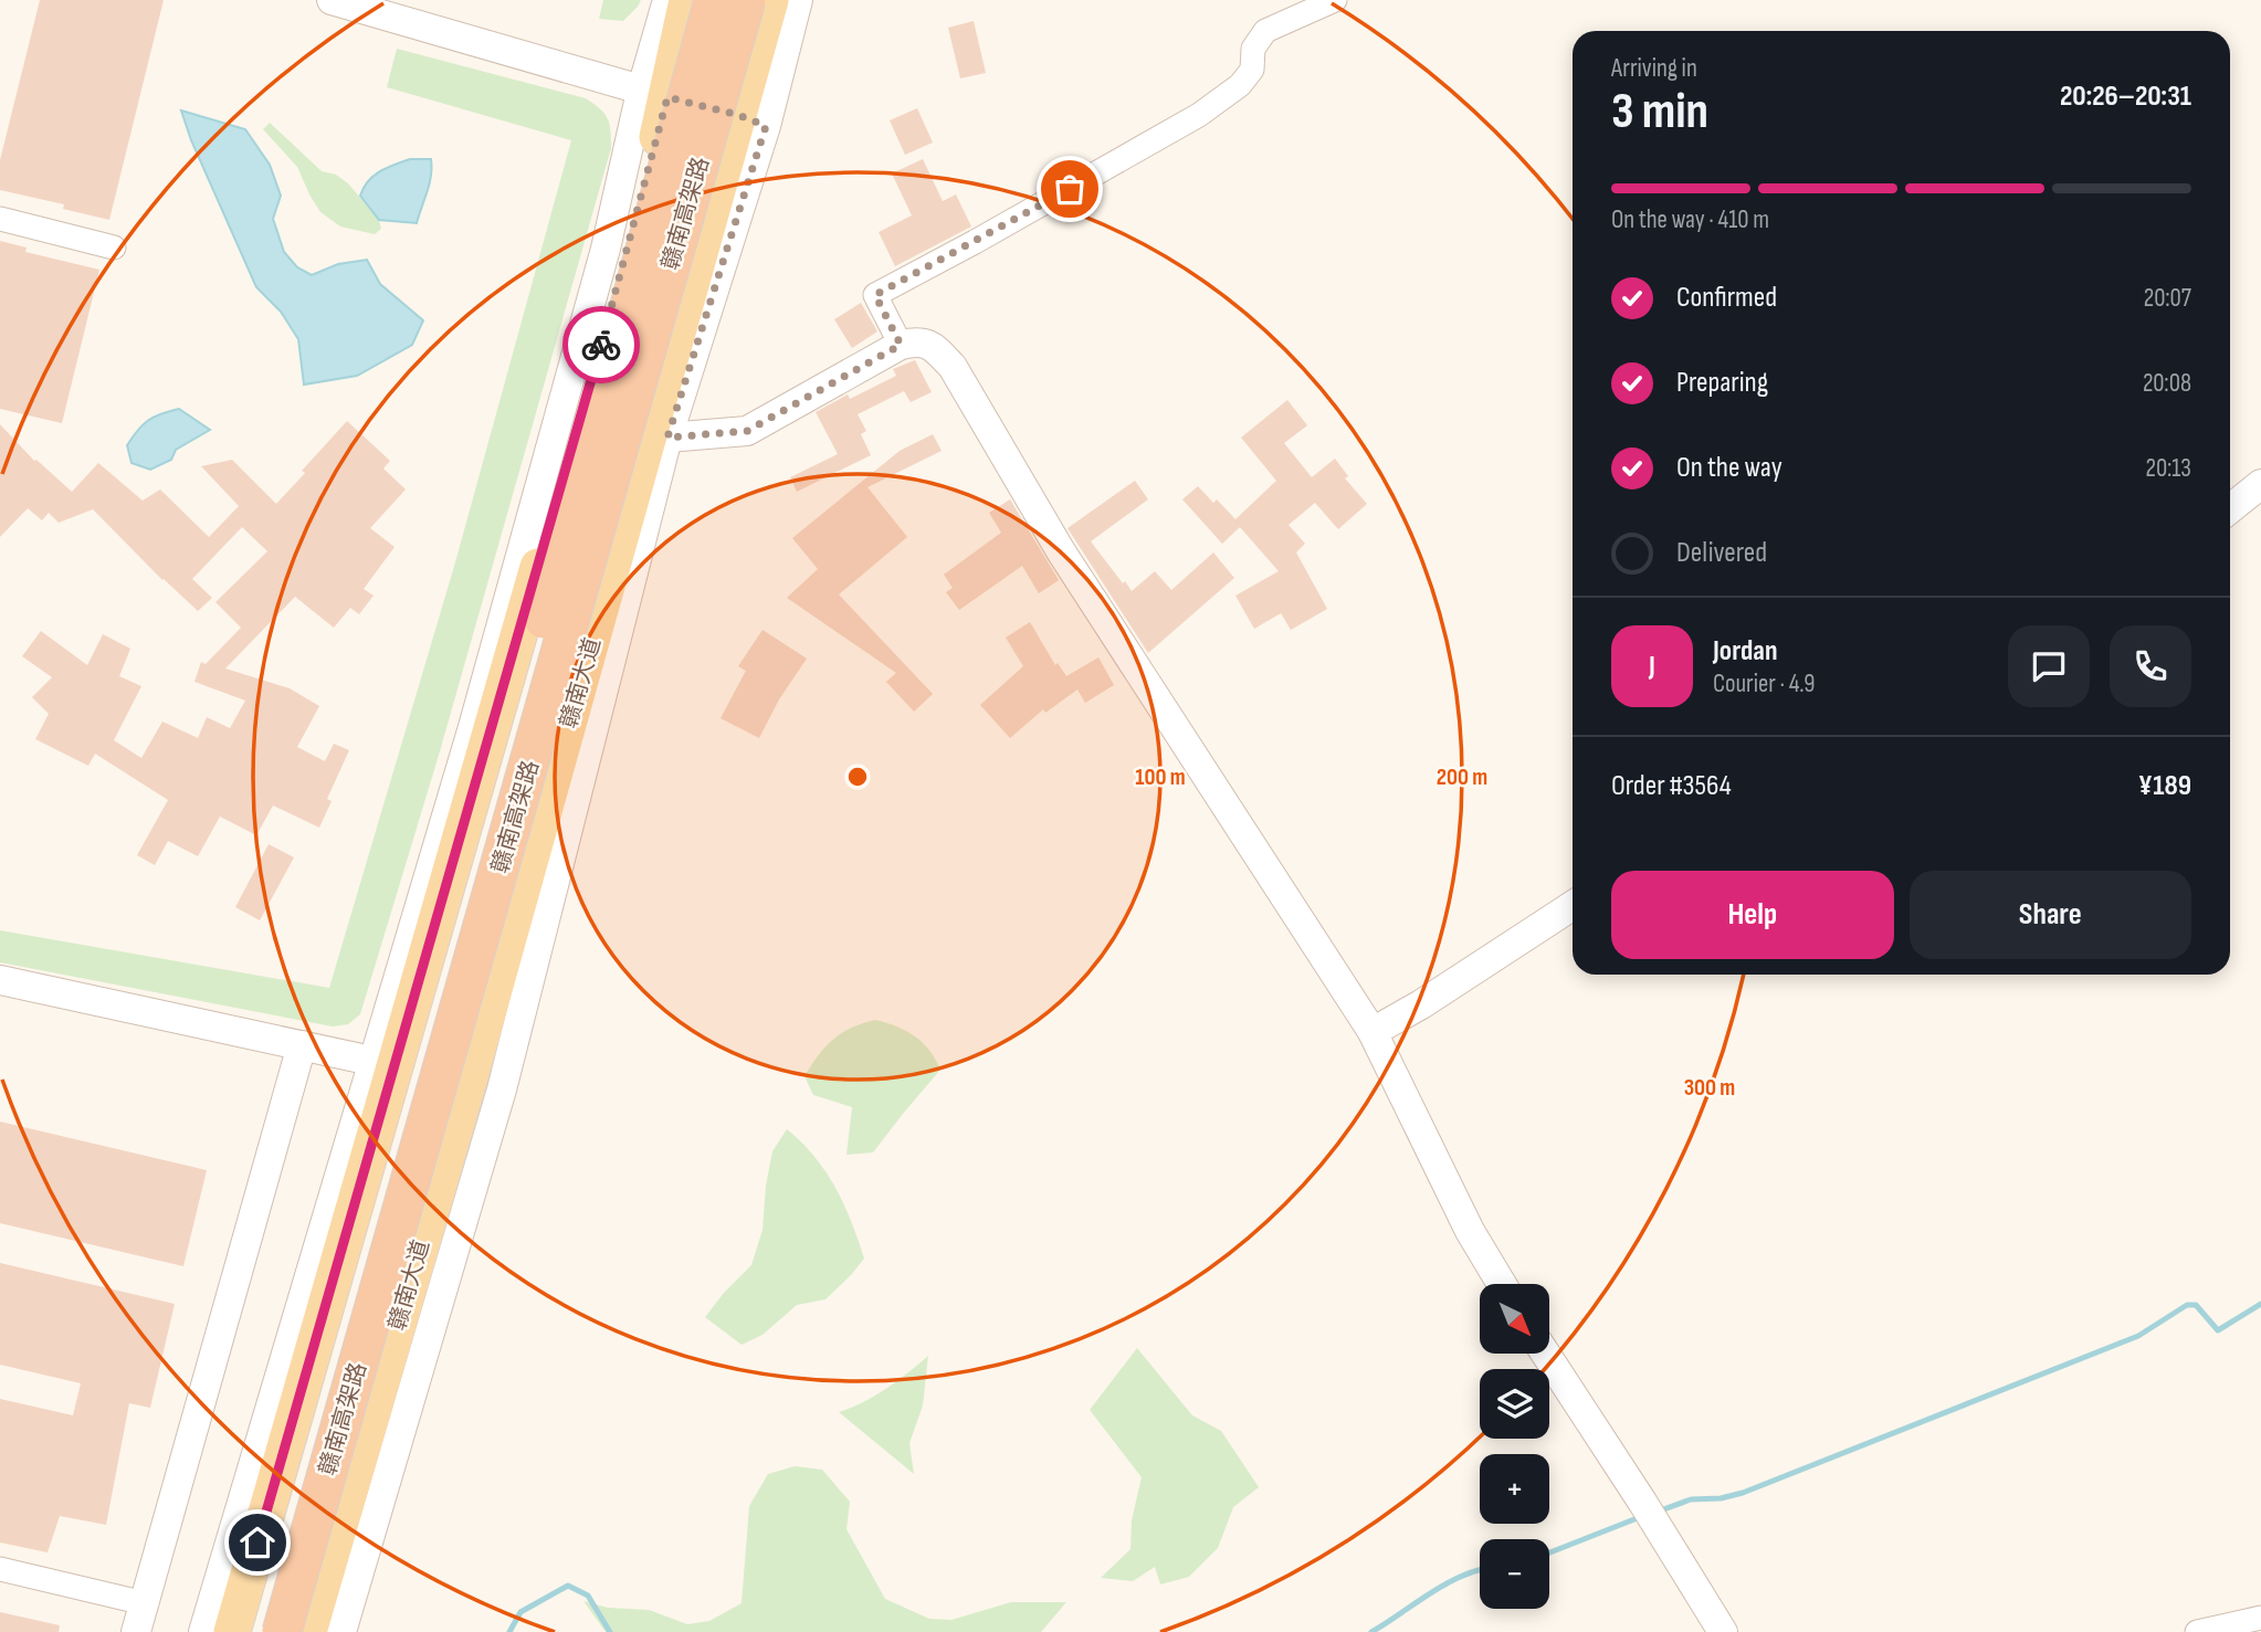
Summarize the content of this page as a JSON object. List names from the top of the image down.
{
  "streets": {
    "highway": ["赣南高架路"],
    "main road": ["赣南大道"]
  },
  "crossings": [
    ["赣南高架路", "赣南大道"]
  ],
  "north": "bottom right",
  "page": {
    "heading": ["3 min", "Arriving in", "20:26–20:31"],
    "panel": [
      "Jordan",
      "Courier · 4.9",
      "Order #3564",
      "¥189"
    ],
    "bar": "On the way · 410 m",
    "list": [
      ["Confirmed", "20:07"],
      ["Preparing", "20:08"],
      ["On the way", "20:13"],
      "Delivered"
    ],
    "round": "J",
    "buttons": ["Help", "Share"],
    "map_buttons": ["+", "−"]
  },
  "rings": ["100 m", "200 m", "300 m"]
}
